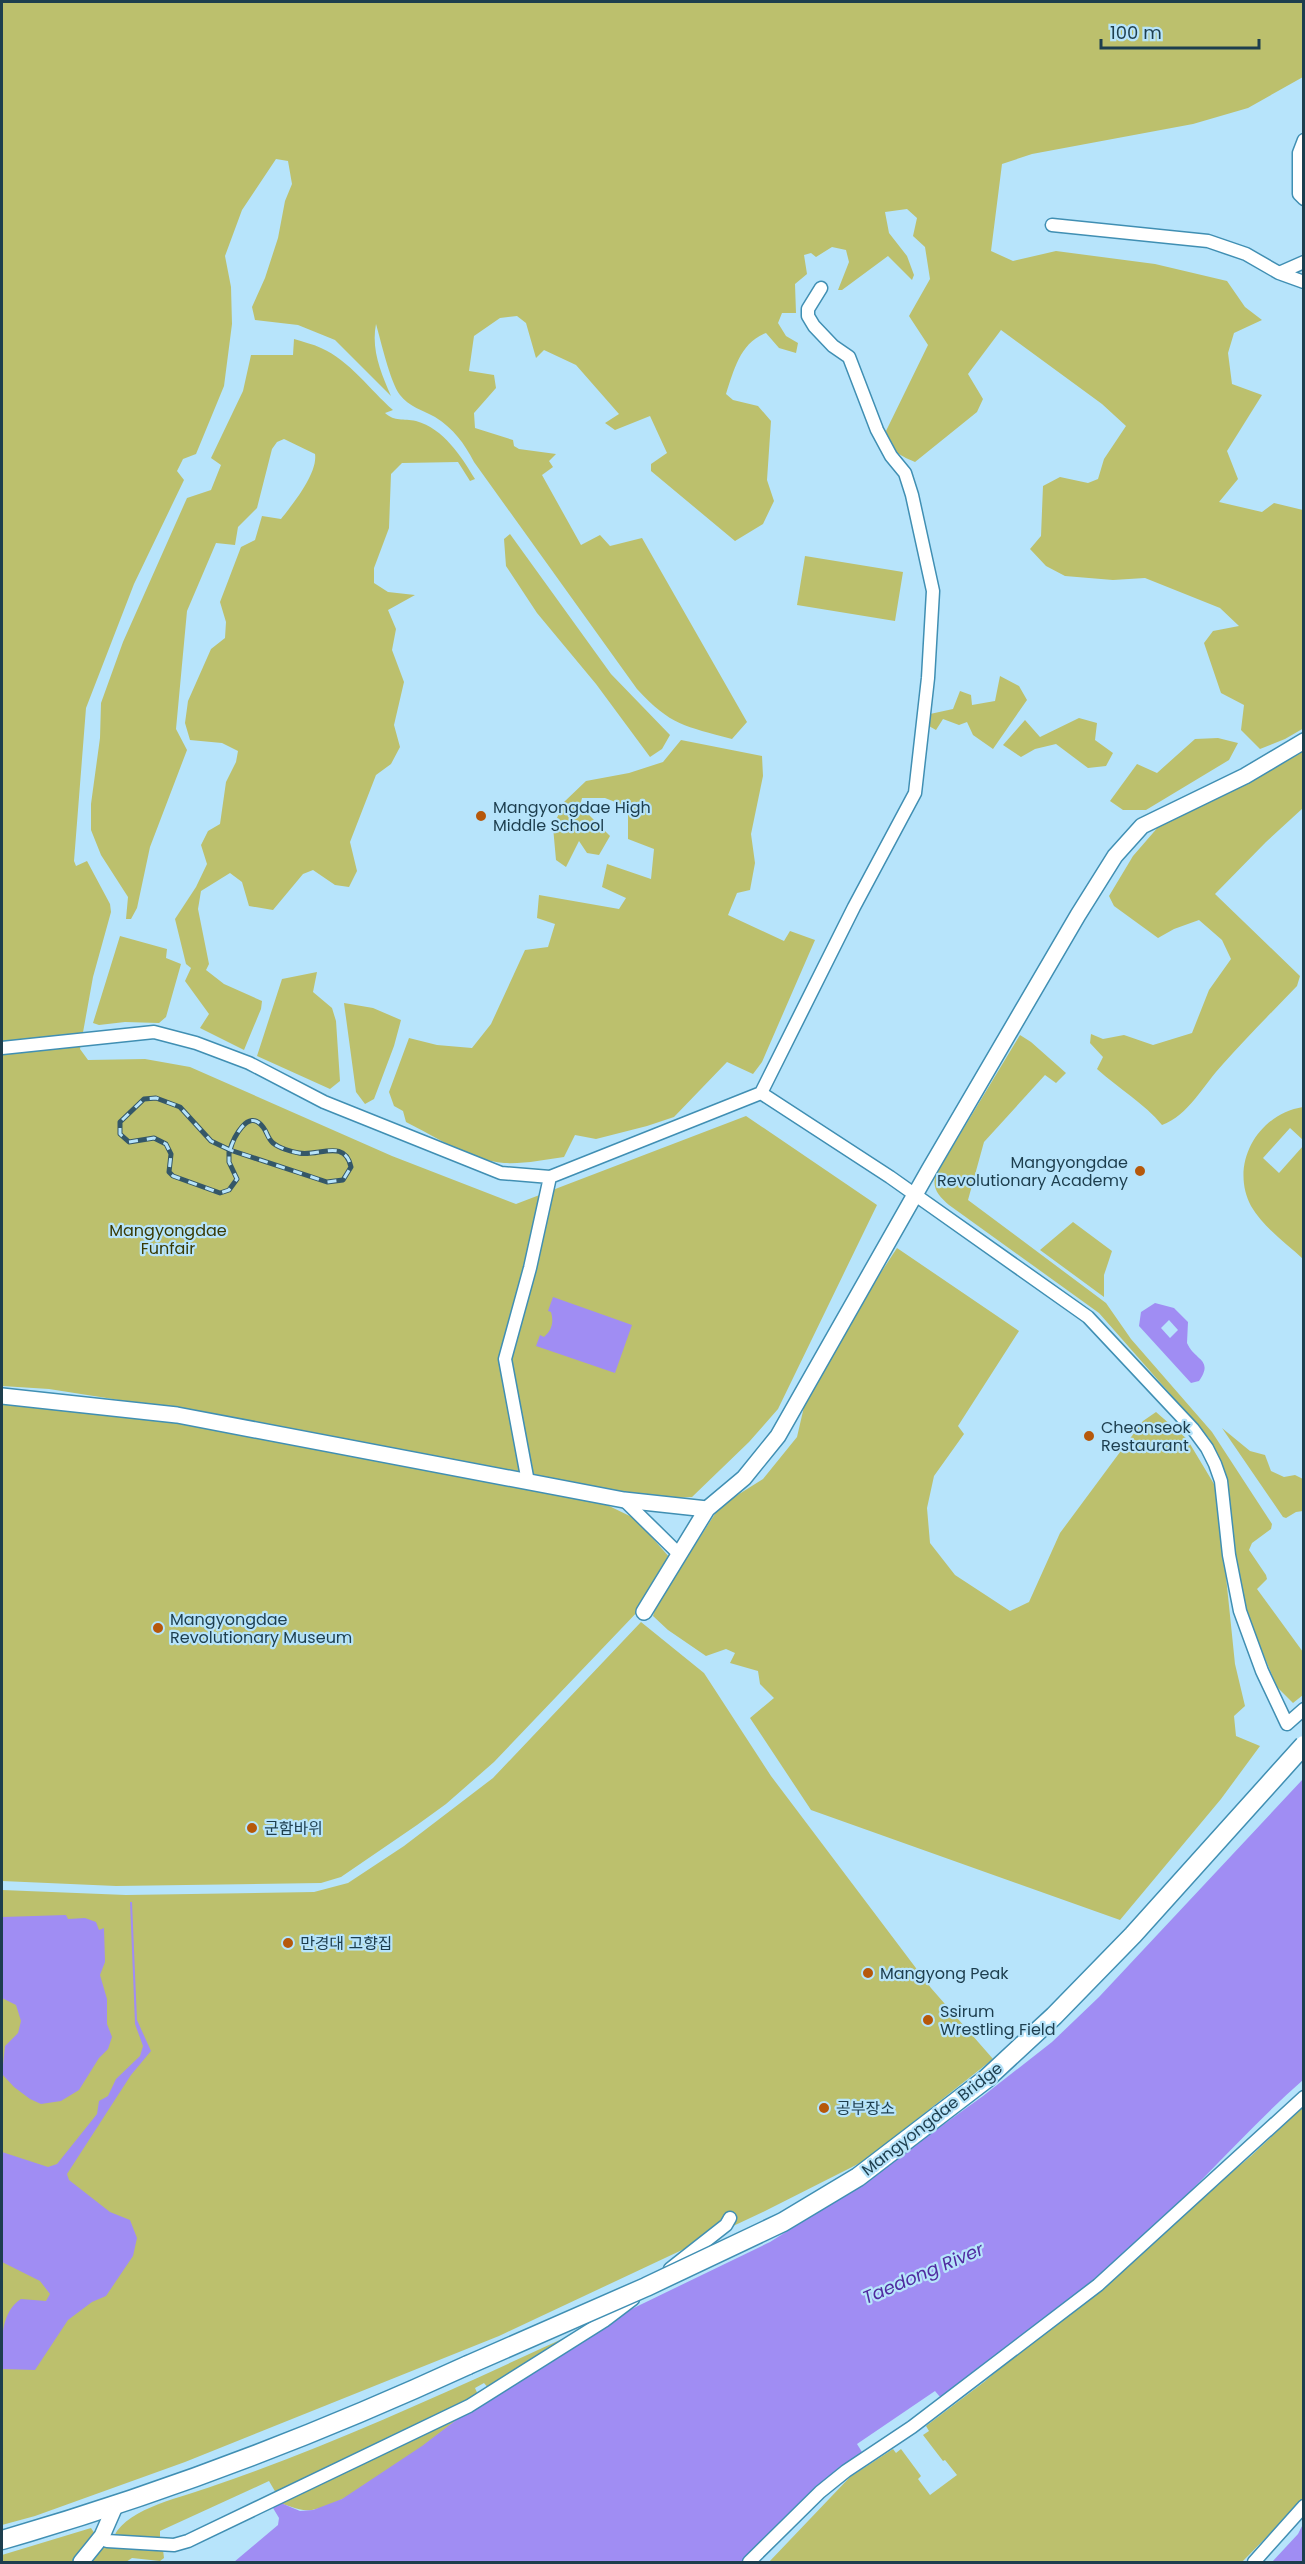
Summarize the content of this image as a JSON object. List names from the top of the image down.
{
  "streets": {
    "highway": ["Mangyongdae Bridge"]
  },
  "water": ["Taedong River"],
  "parks": ["Mangyongdae Funfair"],
  "places": [
    "Mangyongdae High Middle School",
    "Mangyongdae Revolutionary Academy",
    "Cheonseok Restaurant",
    "Mangyongdae Revolutionary Museum",
    "군함바위",
    "만경대 고향집",
    "Mangyong Peak",
    "Ssirum Wrestling Field",
    "공부장소"
  ],
  "scale_bar": "100 m"
}
